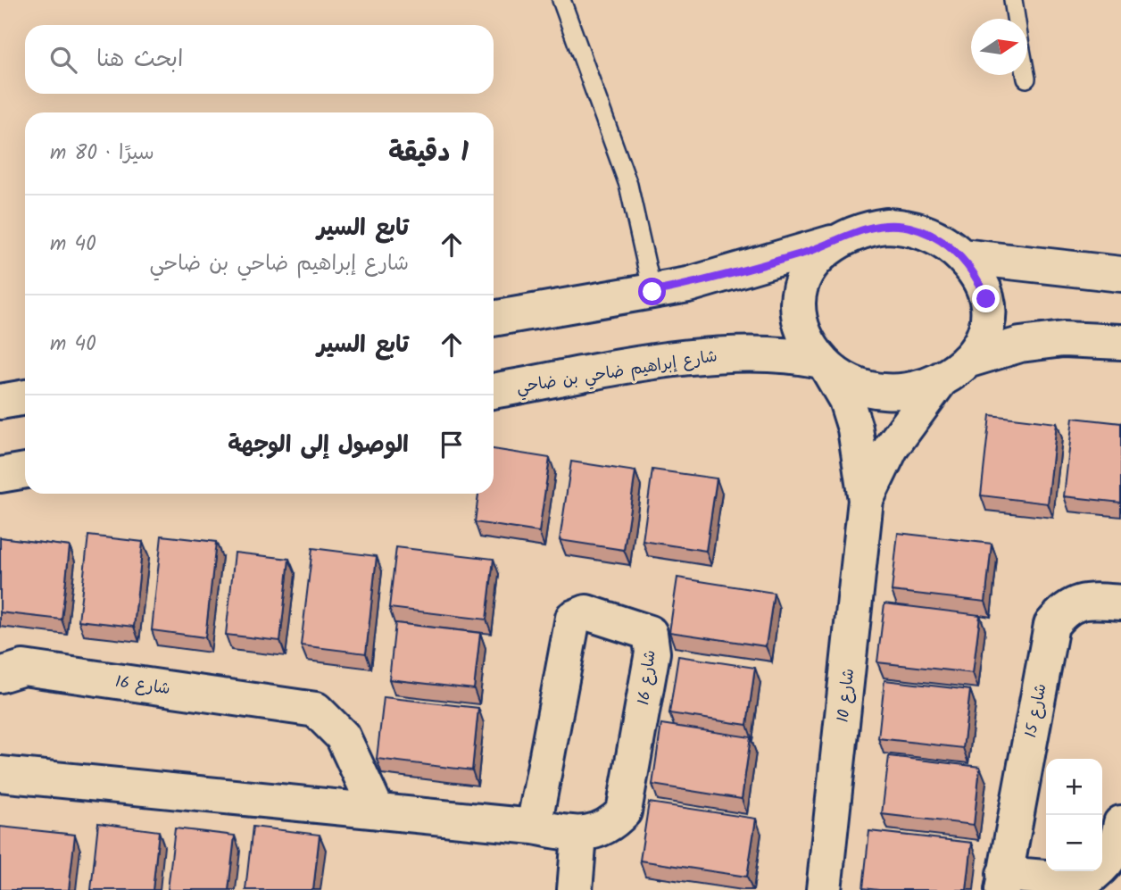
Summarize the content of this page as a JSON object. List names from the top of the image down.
{
  "streets": {
    "street": [
      "شارع إبراهيم ضاحي بن ضاحي",
      "شارع 16",
      "شارع 10",
      "شارع 15"
    ]
  },
  "crossings": [
    ["شارع إبراهيم ضاحي بن ضاحي", "شارع 10"]
  ],
  "north": "right",
  "page": {
    "search": "ابحث هنا",
    "heading": ["1 دقيقة", "سيرًا · 80 m"],
    "list": [
      ["تابع السير", "شارع إبراهيم ضاحي بن ضاحي", "40 m"],
      ["تابع السير", "40 m"],
      "الوصول إلى الوجهة"
    ],
    "map_buttons": ["+", "−"]
  }
}
